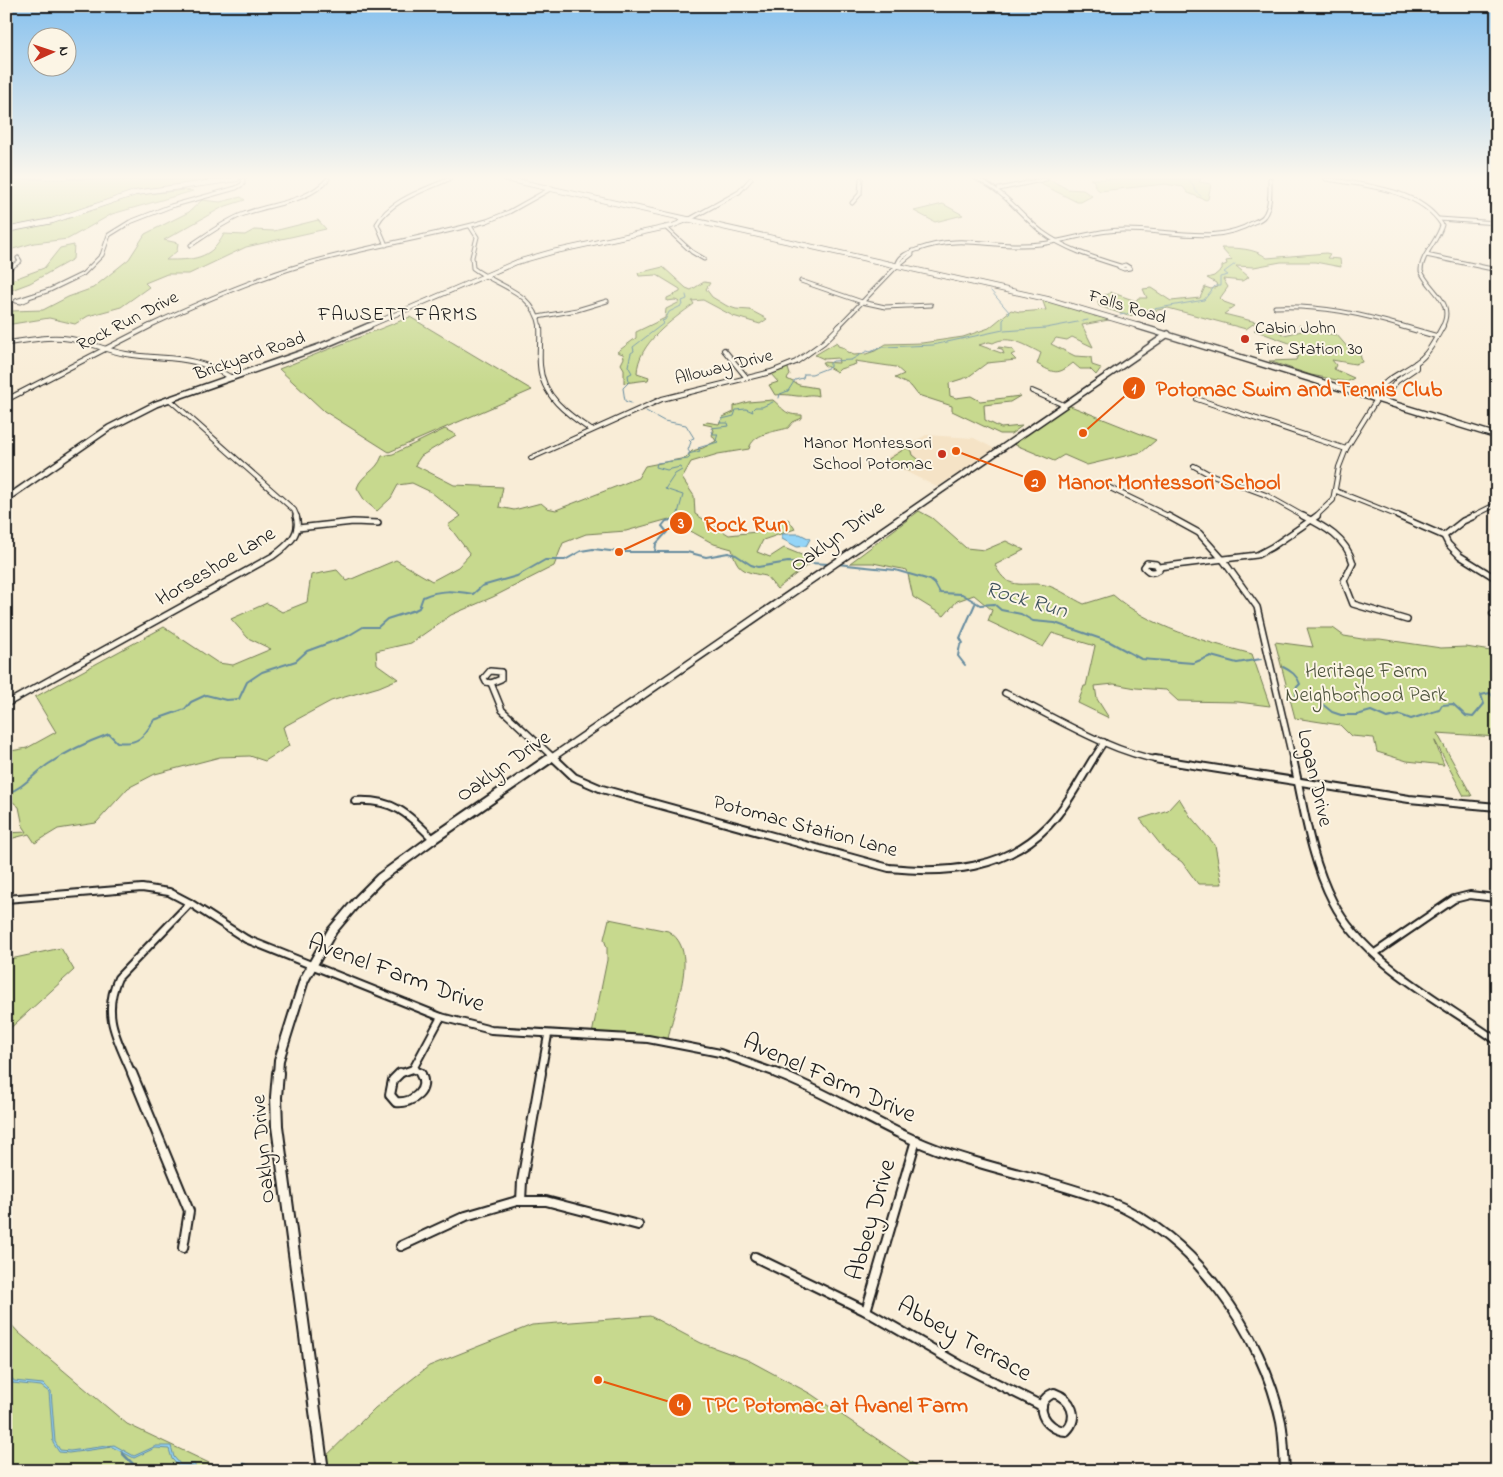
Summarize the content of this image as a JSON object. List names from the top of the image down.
{
  "streets": {
    "main road": ["Falls Road"],
    "street": [
      "Rock Run Drive",
      "Brickyard Road",
      "Alloway Drive",
      "Oaklyn Drive",
      "Horseshoe Lane",
      "Logan Drive",
      "Potomac Station Lane",
      "Avenel Farm Drive",
      "Abbey Drive",
      "Abbey Terrace"
    ]
  },
  "crossings": [
    ["Falls Road", "Alloway Drive"],
    ["Falls Road", "Oaklyn Drive"],
    ["Brickyard Road", "Horseshoe Lane"],
    ["Oaklyn Drive", "Potomac Station Lane"],
    ["Oaklyn Drive", "Avenel Farm Drive"],
    ["Avenel Farm Drive", "Abbey Drive"],
    ["Abbey Drive", "Abbey Terrace"]
  ],
  "districts": ["FAWSETT FARMS"],
  "water": ["Rock Run"],
  "parks": ["Heritage Farm Neighborhood Park"],
  "places": [
    "Cabin John Fire Station 30",
    "Potomac Swim and Tennis Club",
    "Manor Montessori School",
    "Manor Montessori School Potomac",
    "Rock Run",
    "TPC Potomac at Avanel Farm"
  ],
  "north": "right"
}
